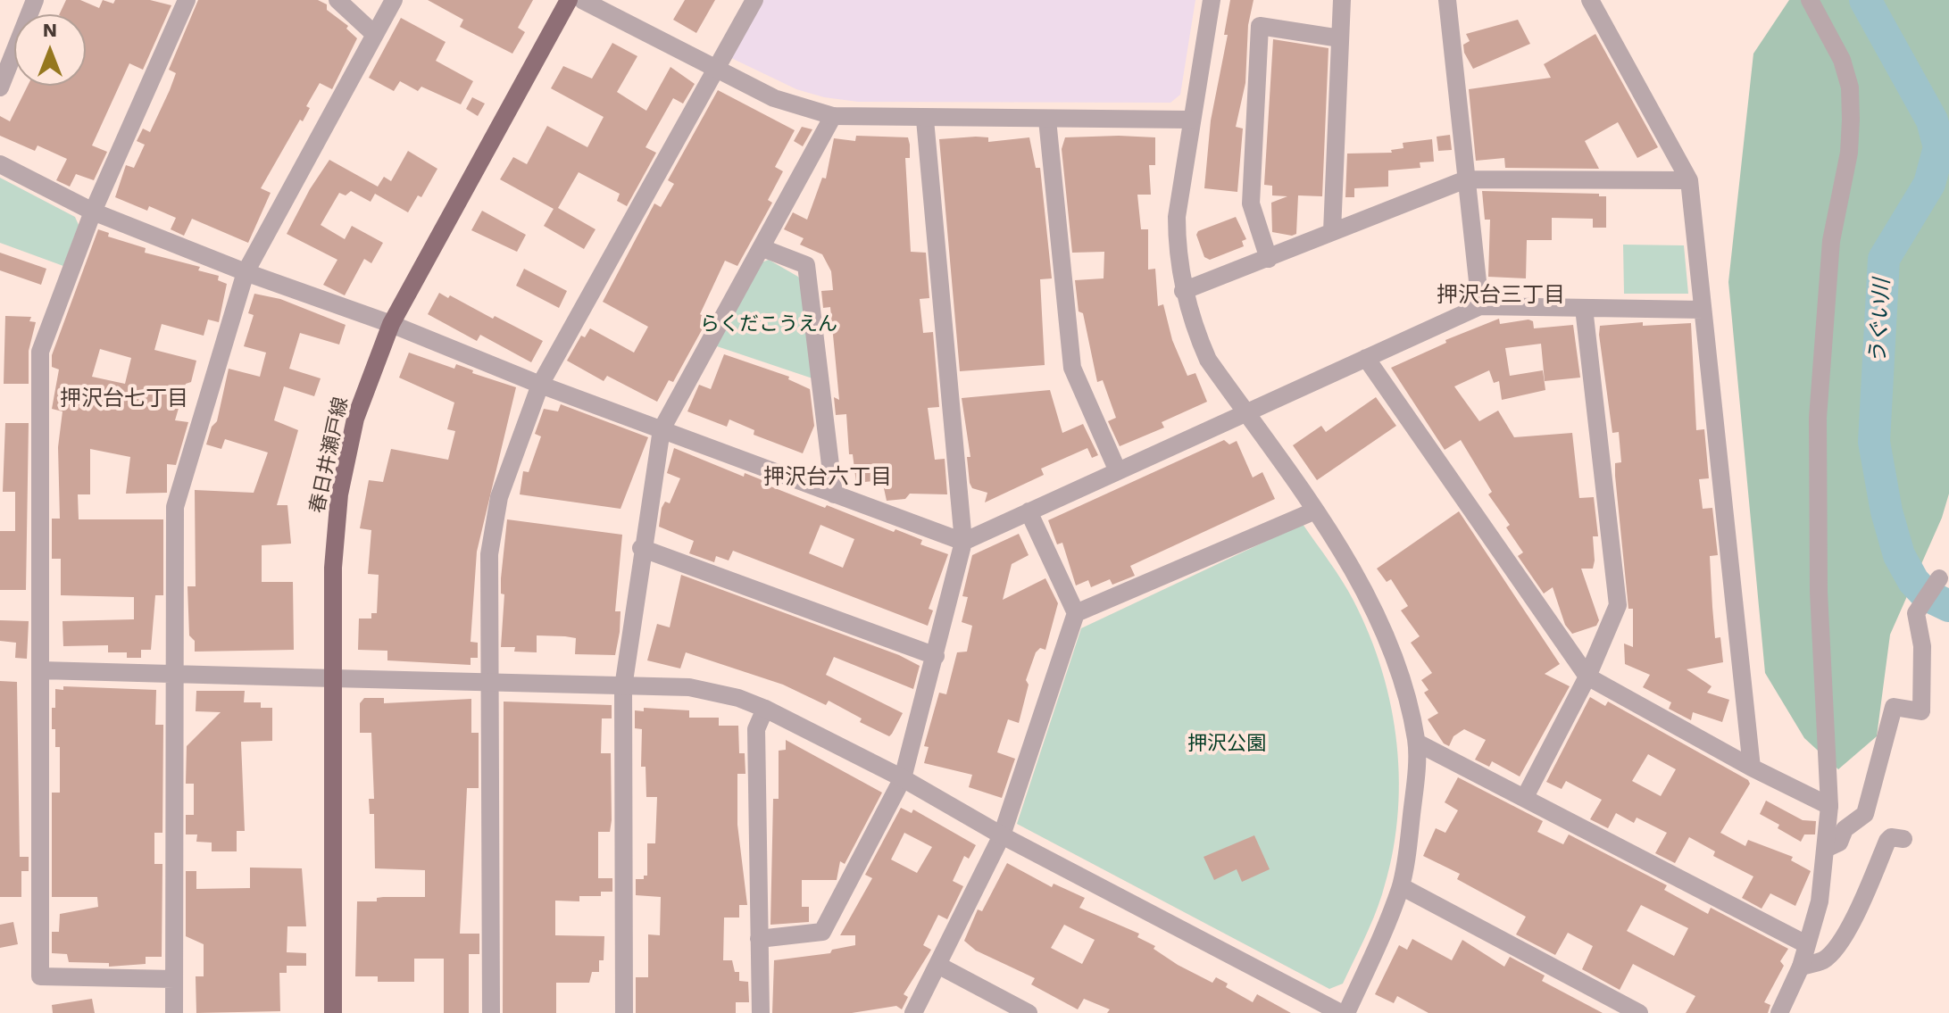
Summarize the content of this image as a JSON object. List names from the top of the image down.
{
  "streets": {
    "main road": ["春日井瀬戸線"]
  },
  "districts": ["押沢台三丁目", "押沢台七丁目", "押沢台六丁目"],
  "water": ["うぐい川"],
  "parks": ["らくだこうえん", "押沢公園"],
  "north": "top"
}
